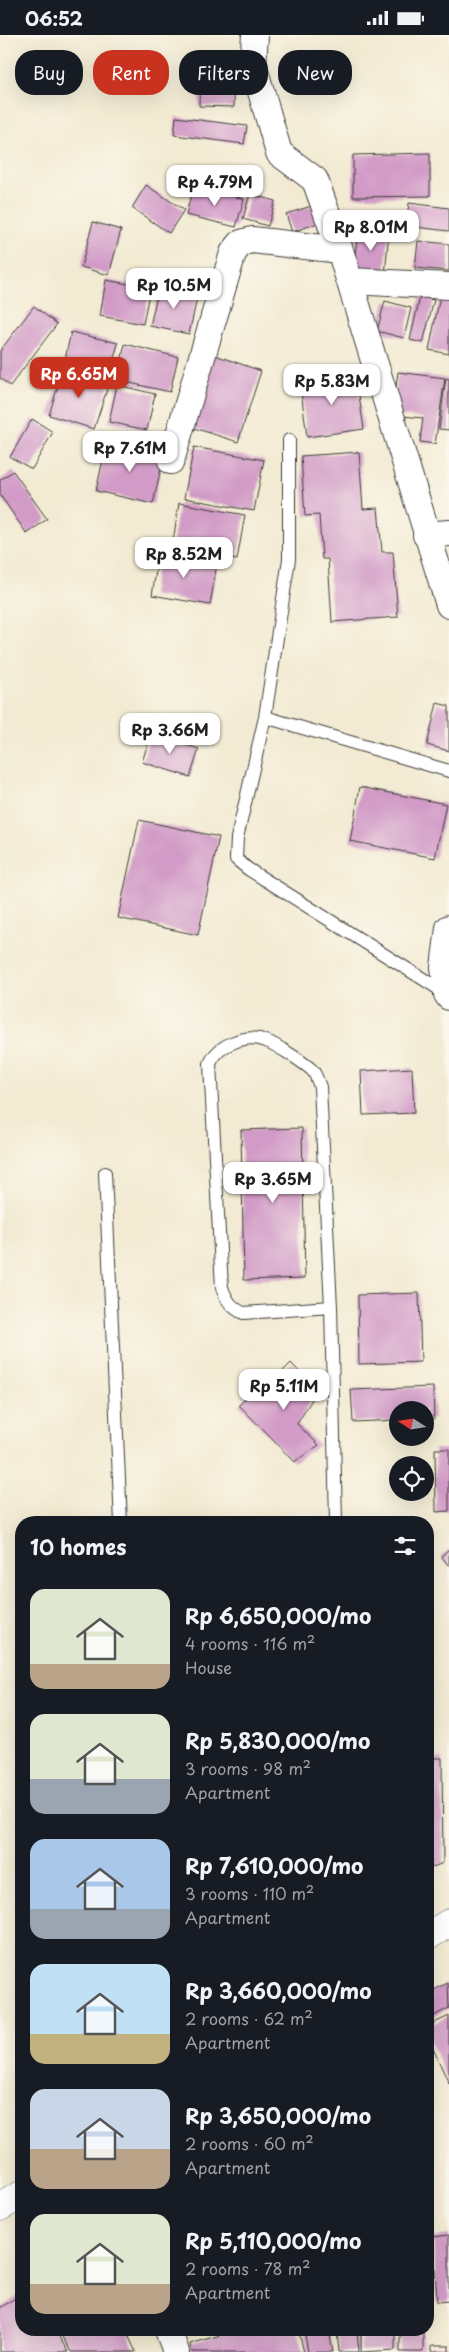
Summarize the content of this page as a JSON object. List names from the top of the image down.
{
  "north": "left",
  "page": {
    "status": "06:52",
    "chip": [
      "Buy",
      "Rent",
      "Filters",
      "New"
    ],
    "price": [
      "Rp 4.79M",
      "Rp 8.01M",
      "Rp 10.5M",
      "Rp 6.65M",
      "Rp 5.83M",
      "Rp 7.61M",
      "Rp 8.52M",
      "Rp 3.66M",
      "Rp 3.65M",
      "Rp 5.11M"
    ],
    "heading": "10 homes",
    "list": [
      {
        "name": "Rp 6,650,000/mo",
        "note": "4 rooms · 116 m² · House"
      },
      {
        "name": "Rp 5,830,000/mo",
        "note": "3 rooms · 98 m² · Apartment"
      },
      {
        "name": "Rp 7,610,000/mo",
        "note": "3 rooms · 110 m² · Apartment"
      },
      {
        "name": "Rp 3,660,000/mo",
        "note": "2 rooms · 62 m² · Apartment"
      },
      {
        "name": "Rp 3,650,000/mo",
        "note": "2 rooms · 60 m² · Apartment"
      },
      {
        "name": "Rp 5,110,000/mo",
        "note": "2 rooms · 78 m² · Apartment"
      }
    ]
  }
}
